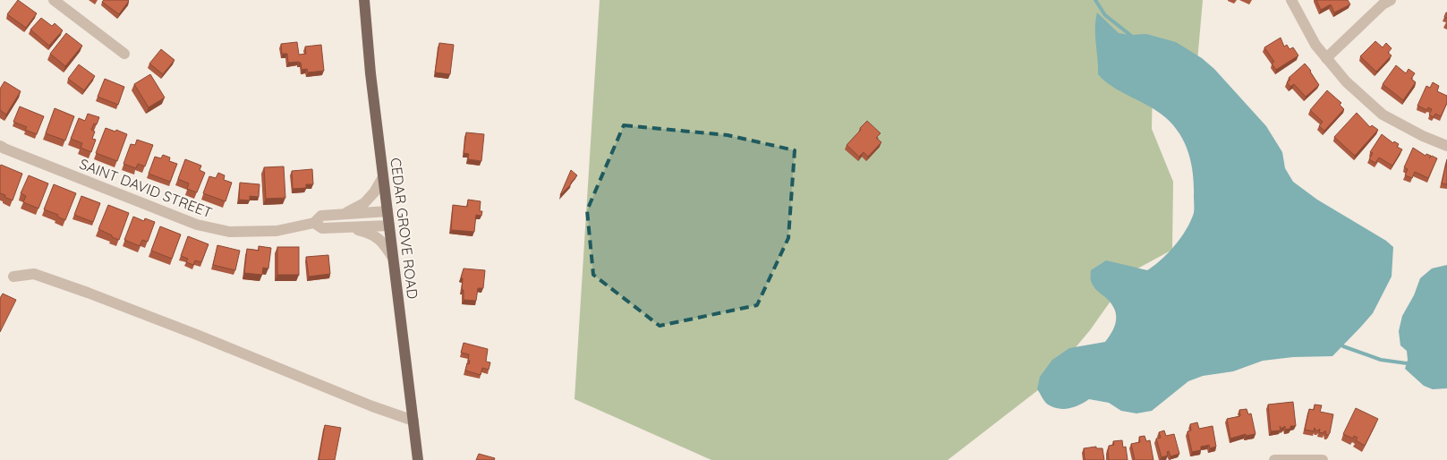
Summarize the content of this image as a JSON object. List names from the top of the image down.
{
  "streets": {
    "main road": ["CEDAR GROVE ROAD"],
    "street": ["SAINT DAVID STREET"]
  },
  "crossings": [
    ["SAINT DAVID STREET", "CEDAR GROVE ROAD"]
  ]
}
